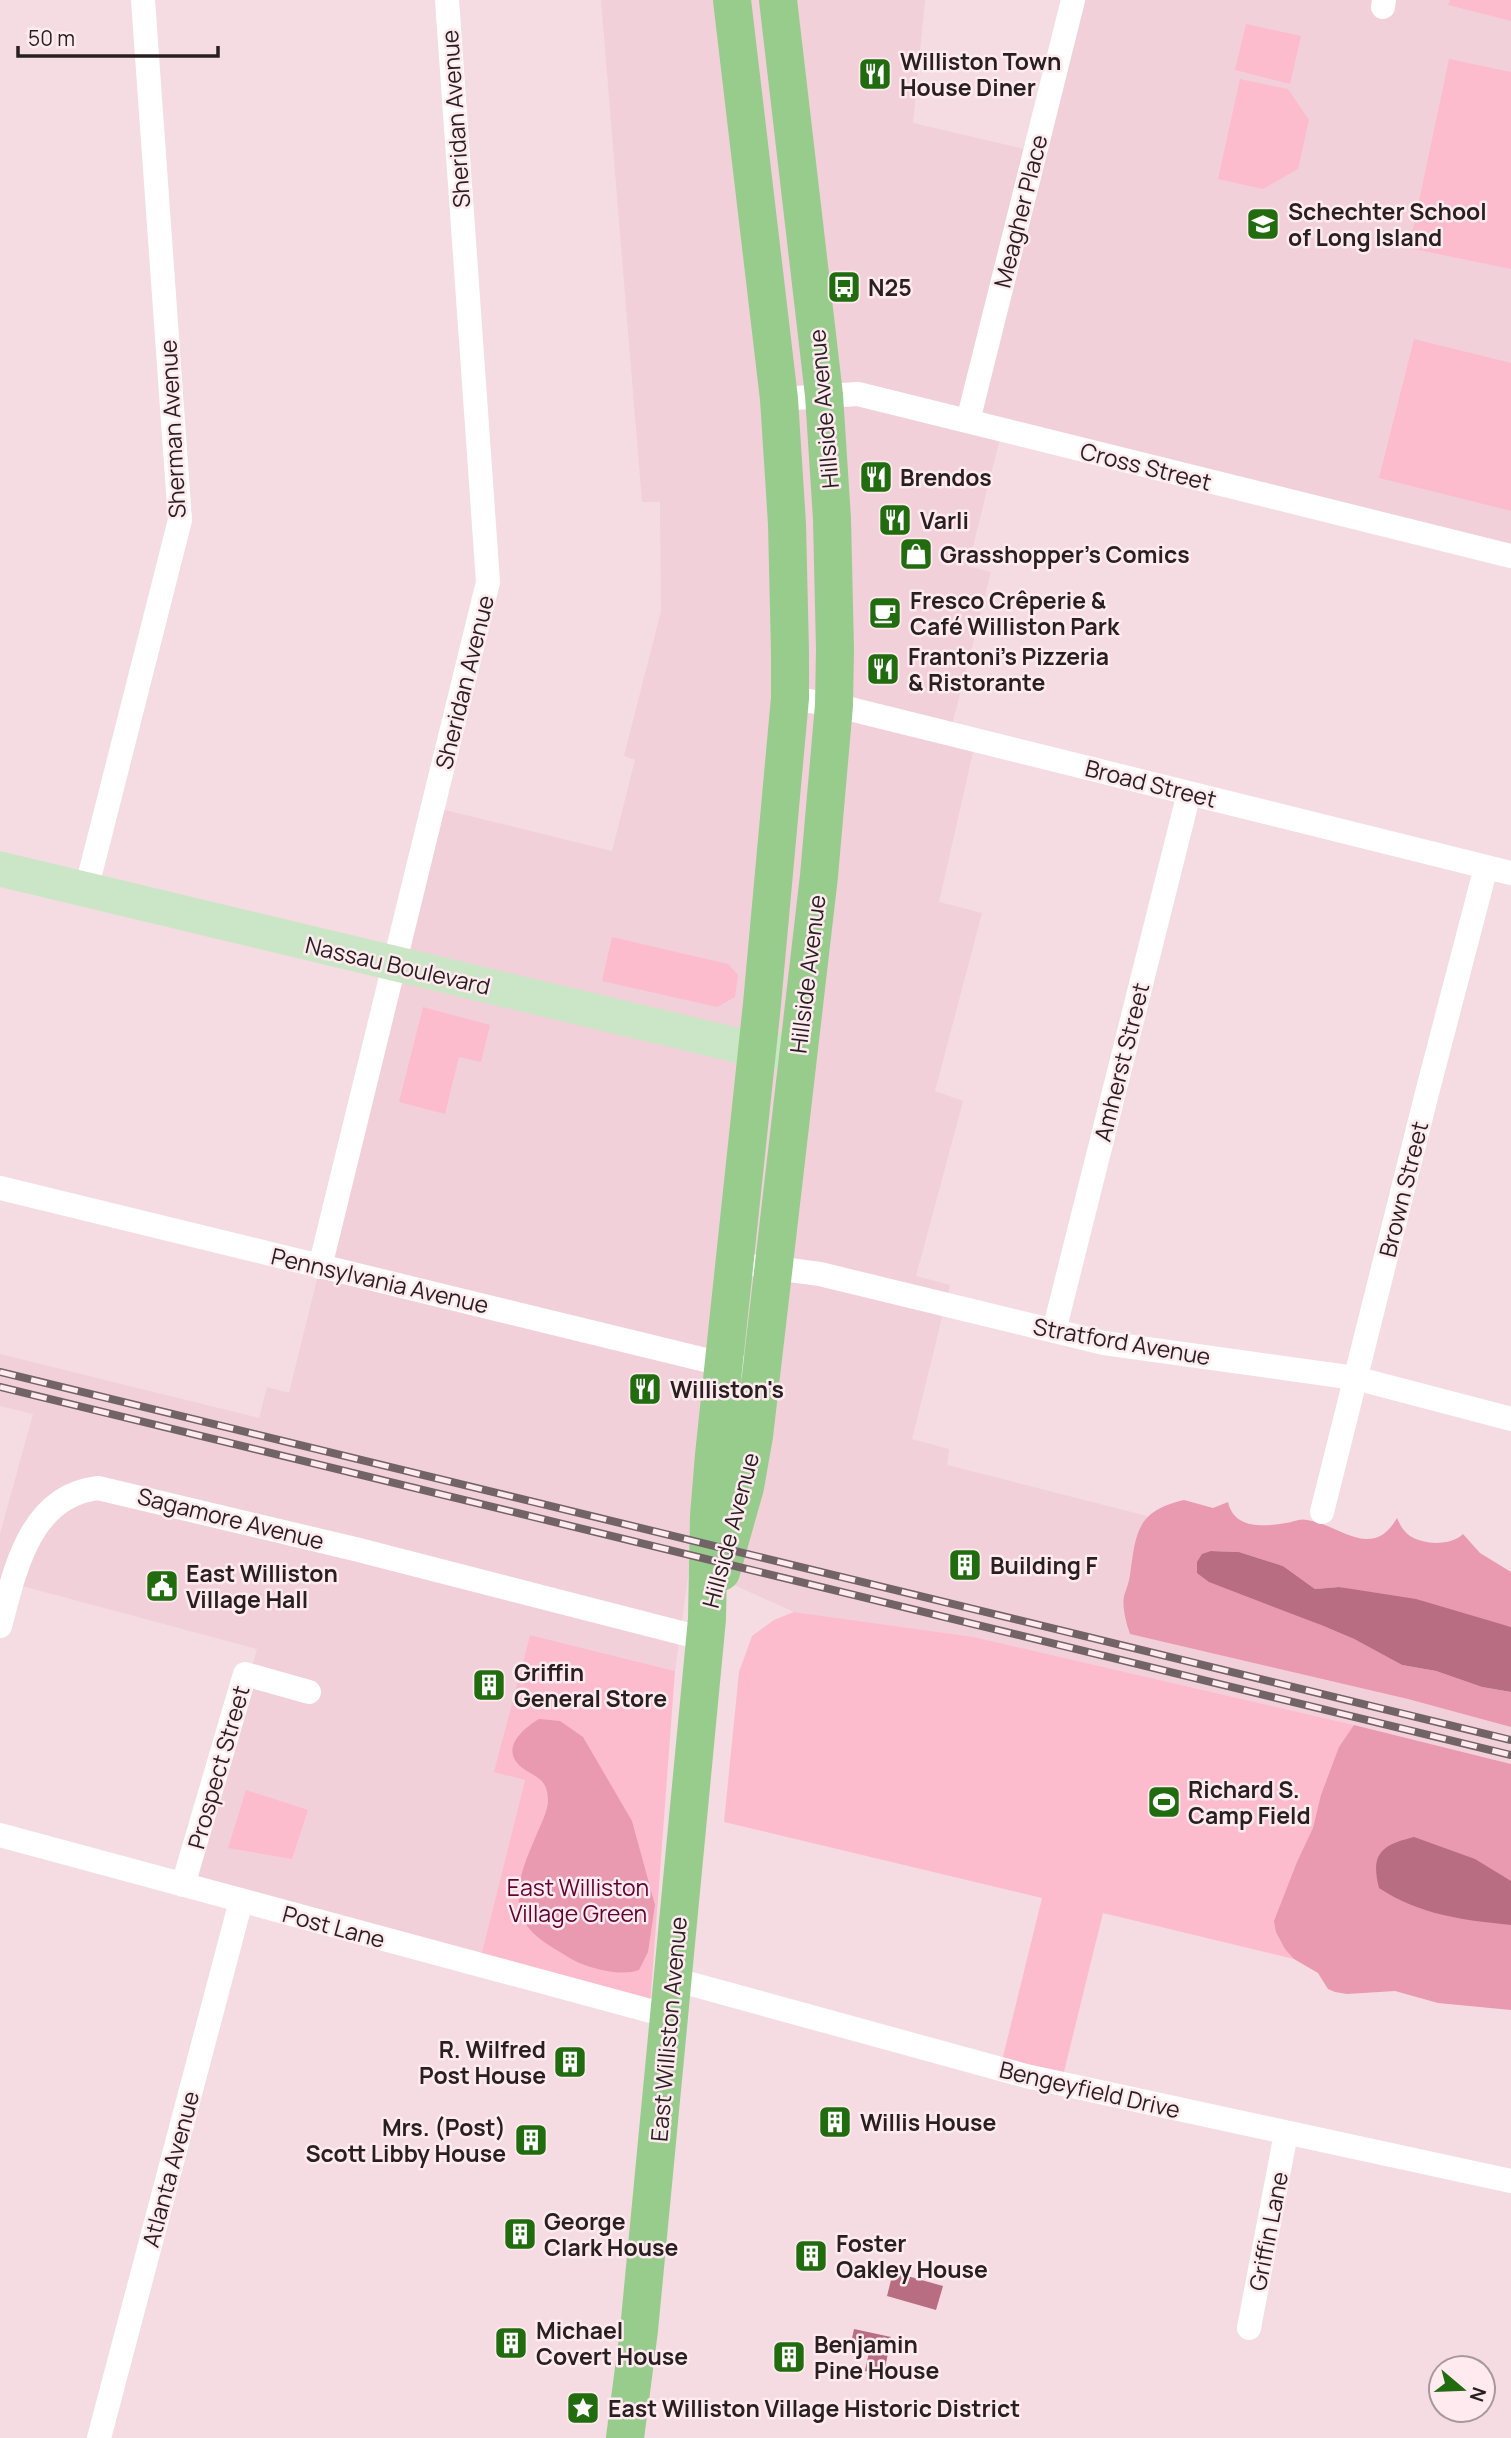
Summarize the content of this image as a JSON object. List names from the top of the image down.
{
  "streets": {
    "main road": ["Hillside Avenue", "East Williston Avenue"],
    "street": [
      "Sheridan Avenue",
      "Meagher Place",
      "Sherman Avenue",
      "Cross Street",
      "Broad Street",
      "Nassau Boulevard",
      "Amherst Street",
      "Brown Street",
      "Pennsylvania Avenue",
      "Stratford Avenue",
      "Sagamore Avenue",
      "Prospect Street",
      "Post Lane",
      "Bengeyfield Drive",
      "Atlanta Avenue",
      "Griffin Lane"
    ]
  },
  "crossings": [
    ["Sheridan Avenue", "Nassau Boulevard"],
    ["Sheridan Avenue", "Pennsylvania Avenue"],
    ["Meagher Place", "Cross Street"],
    ["Hillside Avenue", "Cross Street"],
    ["Hillside Avenue", "Broad Street"],
    ["Hillside Avenue", "Nassau Boulevard"],
    ["Hillside Avenue", "Pennsylvania Avenue"],
    ["Hillside Avenue", "Stratford Avenue"],
    ["Hillside Avenue", "Sagamore Avenue"],
    ["Hillside Avenue", "East Williston Avenue"],
    ["Sherman Avenue", "Nassau Boulevard"],
    ["Broad Street", "Amherst Street"],
    ["Broad Street", "Brown Street"],
    ["Amherst Street", "Stratford Avenue"],
    ["Brown Street", "Stratford Avenue"],
    ["Sagamore Avenue", "East Williston Avenue"],
    ["Prospect Street", "Post Lane"],
    ["Post Lane", "East Williston Avenue"],
    ["Post Lane", "Bengeyfield Drive"],
    ["Post Lane", "Atlanta Avenue"],
    ["East Williston Avenue", "Bengeyfield Drive"],
    ["Bengeyfield Drive", "Griffin Lane"]
  ],
  "parks": ["East Williston Village Green"],
  "places": {
    "restaurant": [
      "Williston Town House Diner",
      "Brendos",
      "Varli",
      "Frantoni’s Pizzeria & Ristorante",
      "Williston's"
    ],
    "school or university": ["Schechter School of Long Island"],
    "bus stop": ["N25"],
    "shop": ["Grasshopper's Comics"],
    "cafe": ["Fresco Crêperie & Café Williston Park"],
    "building": [
      "Building F",
      "Griffin General Store",
      "R. Wilfred Post House",
      "Willis House",
      "Mrs. (Post) Scott Libby House",
      "George Clark House",
      "Foster Oakley House",
      "Michael Covert House",
      "Benjamin Pine House"
    ],
    "public building": ["East Williston Village Hall"],
    "sports": ["Richard S. Camp Field"],
    "place": ["East Williston Village Historic District"]
  },
  "scale_bar": "50 m",
  "north": "right"
}
